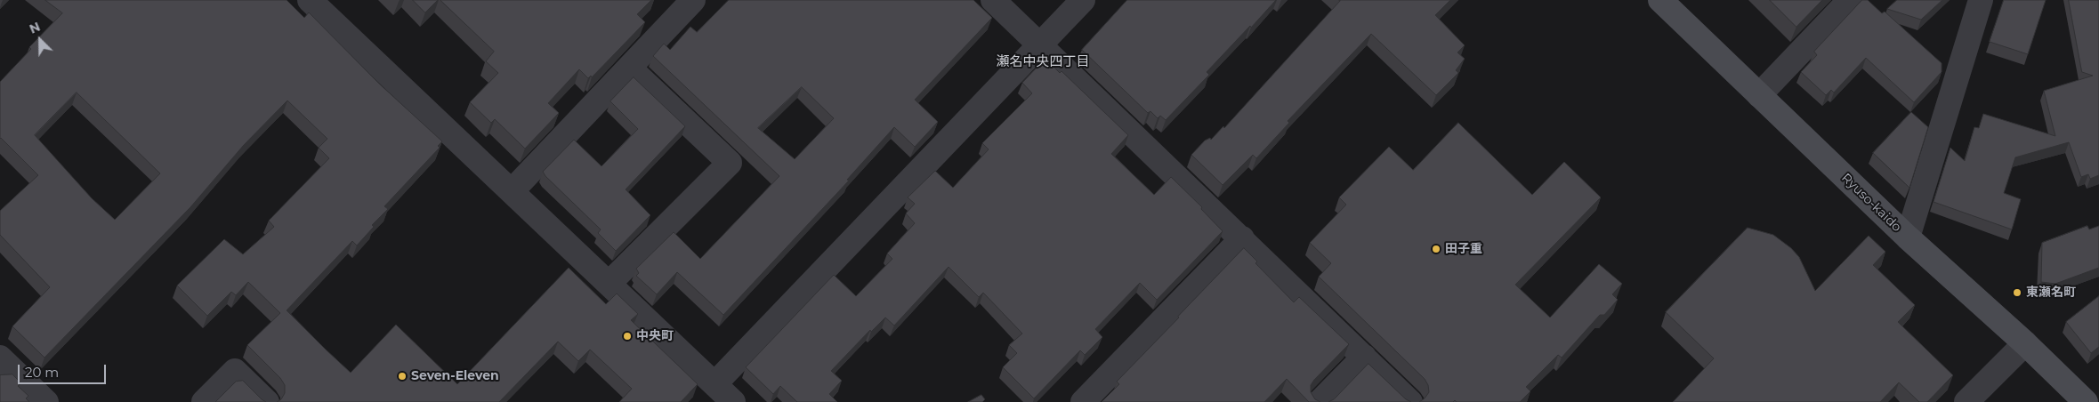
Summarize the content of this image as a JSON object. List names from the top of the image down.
{
  "streets": {
    "main road": ["Ryuso-kaido"]
  },
  "districts": ["瀬名中央四丁目"],
  "places": [
    "田子重",
    "東瀬名町",
    "中央町",
    "Seven-Eleven"
  ],
  "scale_bar": "20 m",
  "north": "top left"
}
